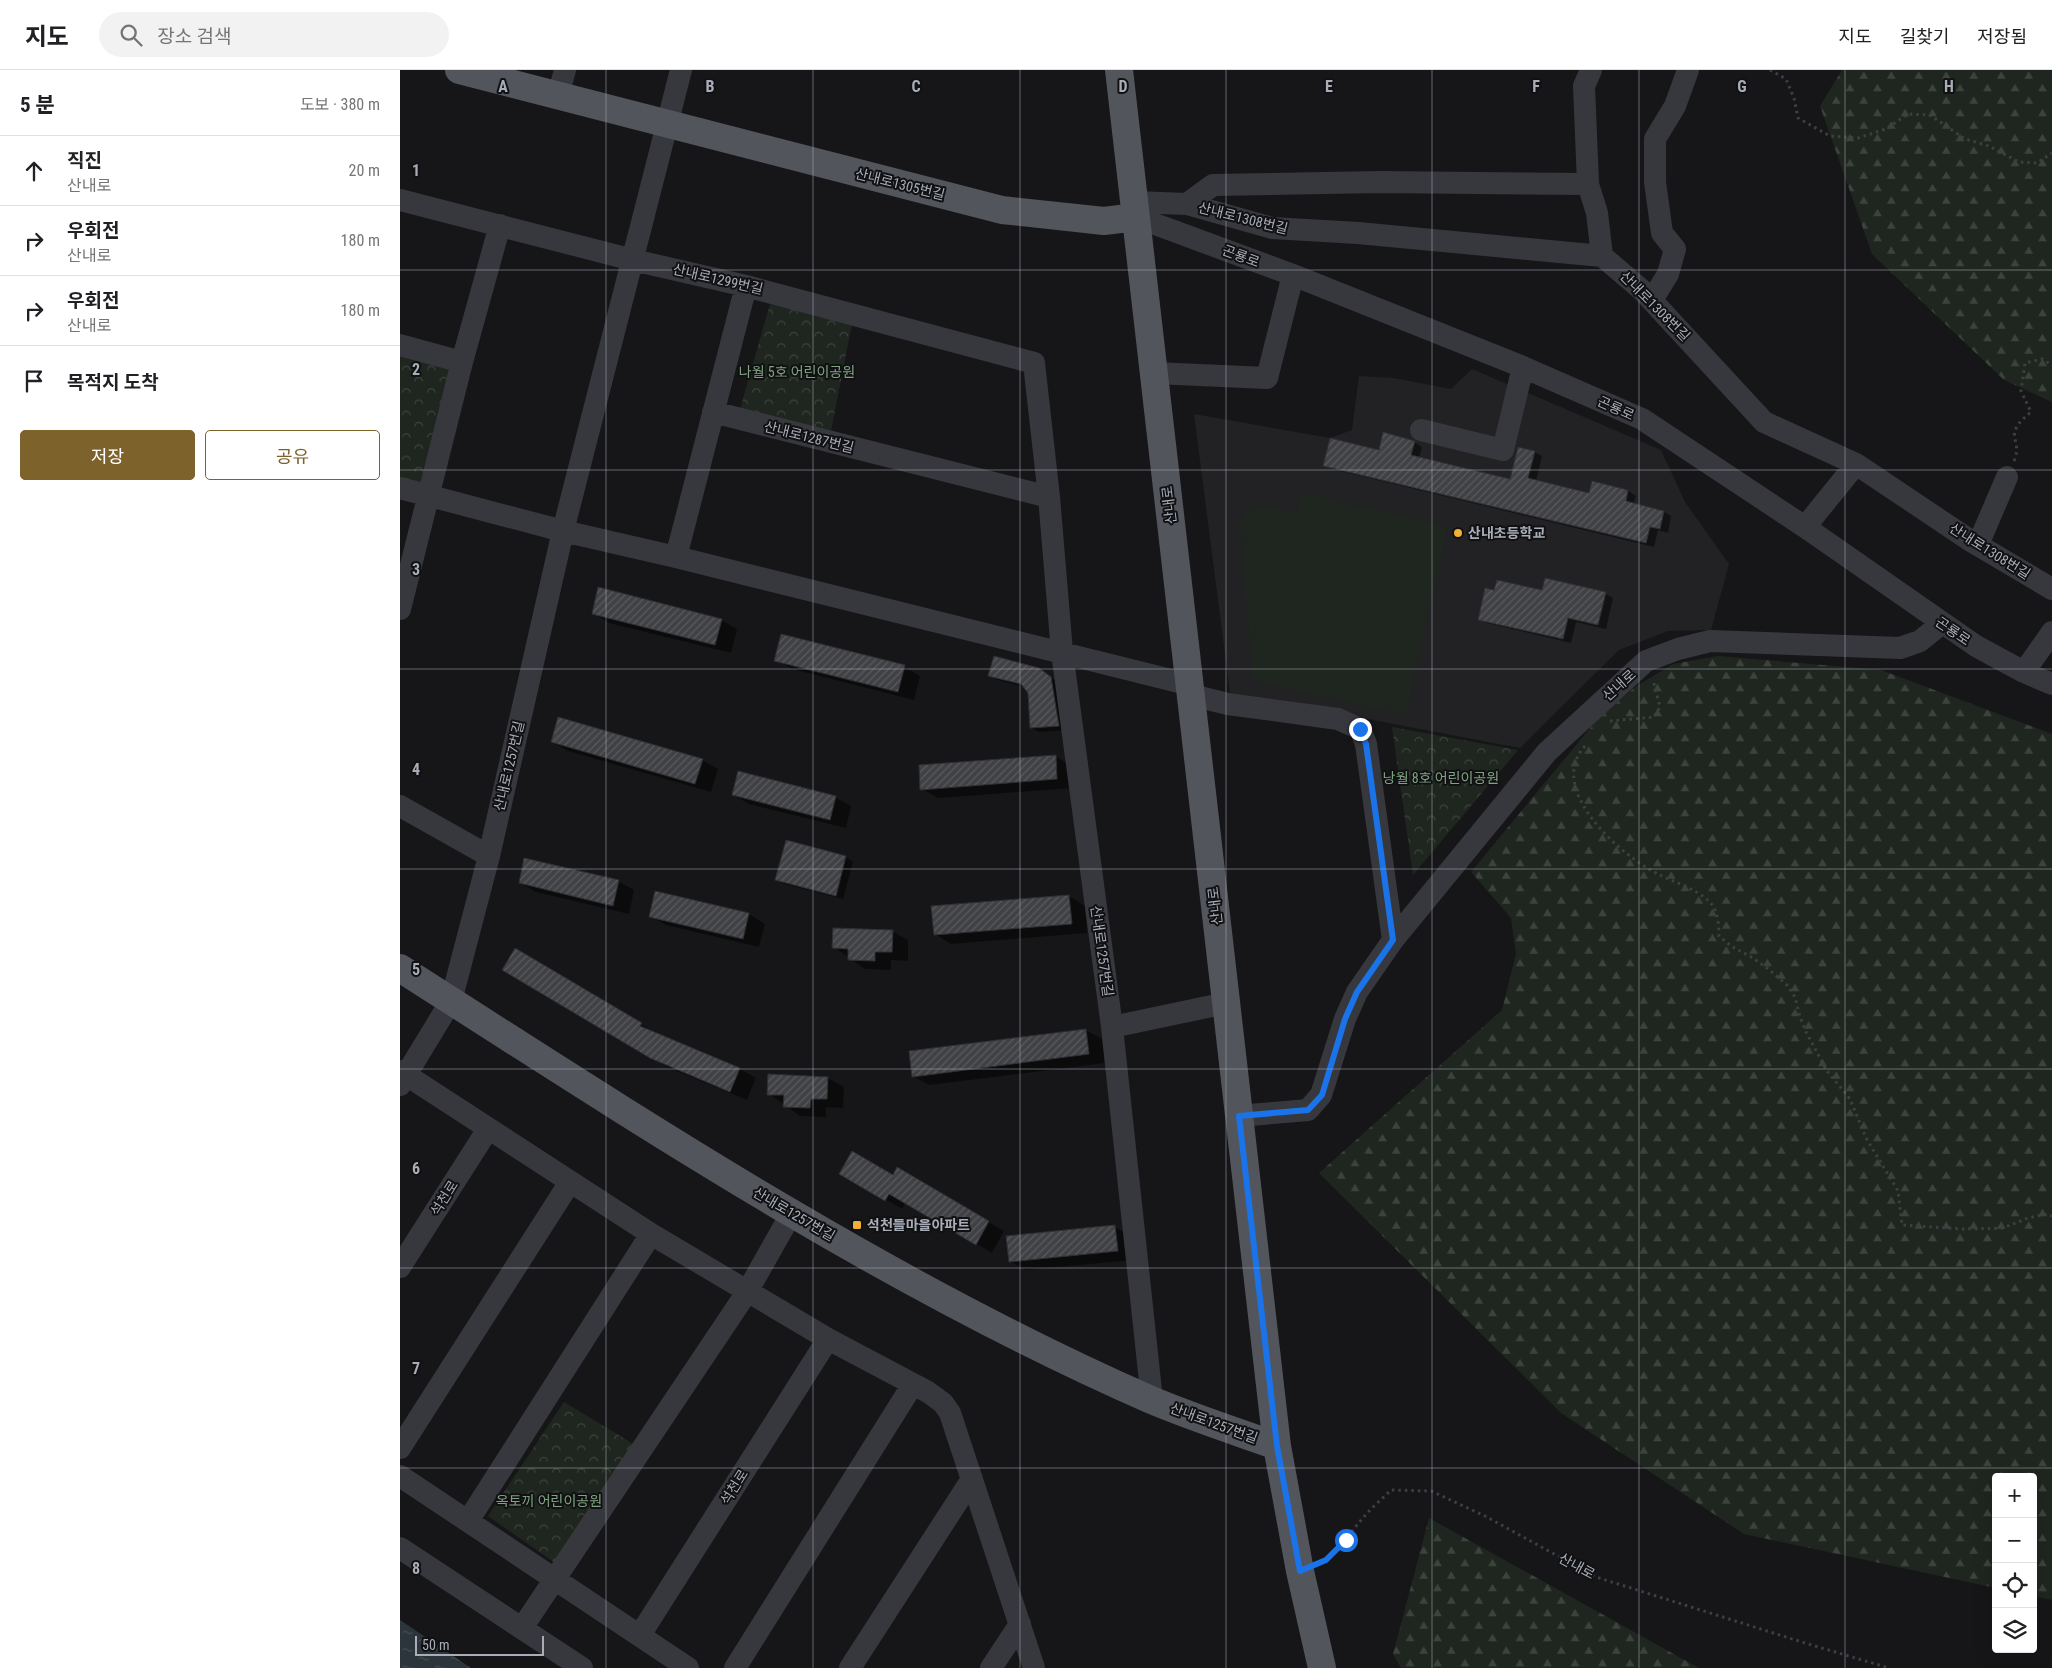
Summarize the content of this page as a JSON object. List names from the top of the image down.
{
  "streets": {
    "main road": ["산내로1305번길", "산내로", "산내로1257번길"],
    "street": [
      "산내로1308번길",
      "곤룡로",
      "산내로1299번길",
      "산내로1287번길",
      "석천로"
    ]
  },
  "crossings": [
    ["산내로1305번길", "산내로1308번길"],
    ["산내로1305번길", "곤룡로"],
    ["산내로1305번길", "산내로"],
    ["산내로1308번길", "곤룡로"],
    ["산내로1308번길", "산내로"],
    ["곤룡로", "산내로"],
    ["산내로1299번길", "산내로1287번길"],
    ["산내로", "산내로1257번길"]
  ],
  "parks": ["나월 5호 어린이공원", "낭월 8호 어린이공원", "옥토끼 어린이공원"],
  "places": {
    "other": ["산내초등학교"],
    "transit": ["석천들마을아파트"]
  },
  "scale_bar": "50 m",
  "page": {
    "header": "지도",
    "search": "장소 검색",
    "nav": ["지도", "길찾기", "저장됨"],
    "heading": ["5 분", "도보 · 380 m"],
    "list": [
      ["직진", "산내로", "20 m"],
      ["우회전", "산내로", "180 m"],
      ["우회전", "산내로", "180 m"],
      "목적지 도착"
    ],
    "buttons": ["저장", "공유"],
    "map_buttons": ["+", "−"],
    "scale": "50 m"
  },
  "grid": {
    "columns": [
      "A",
      "B",
      "C",
      "D",
      "E",
      "F",
      "G",
      "H"
    ],
    "rows": [
      "1",
      "2",
      "3",
      "4",
      "5",
      "6",
      "7",
      "8"
    ]
  }
}
